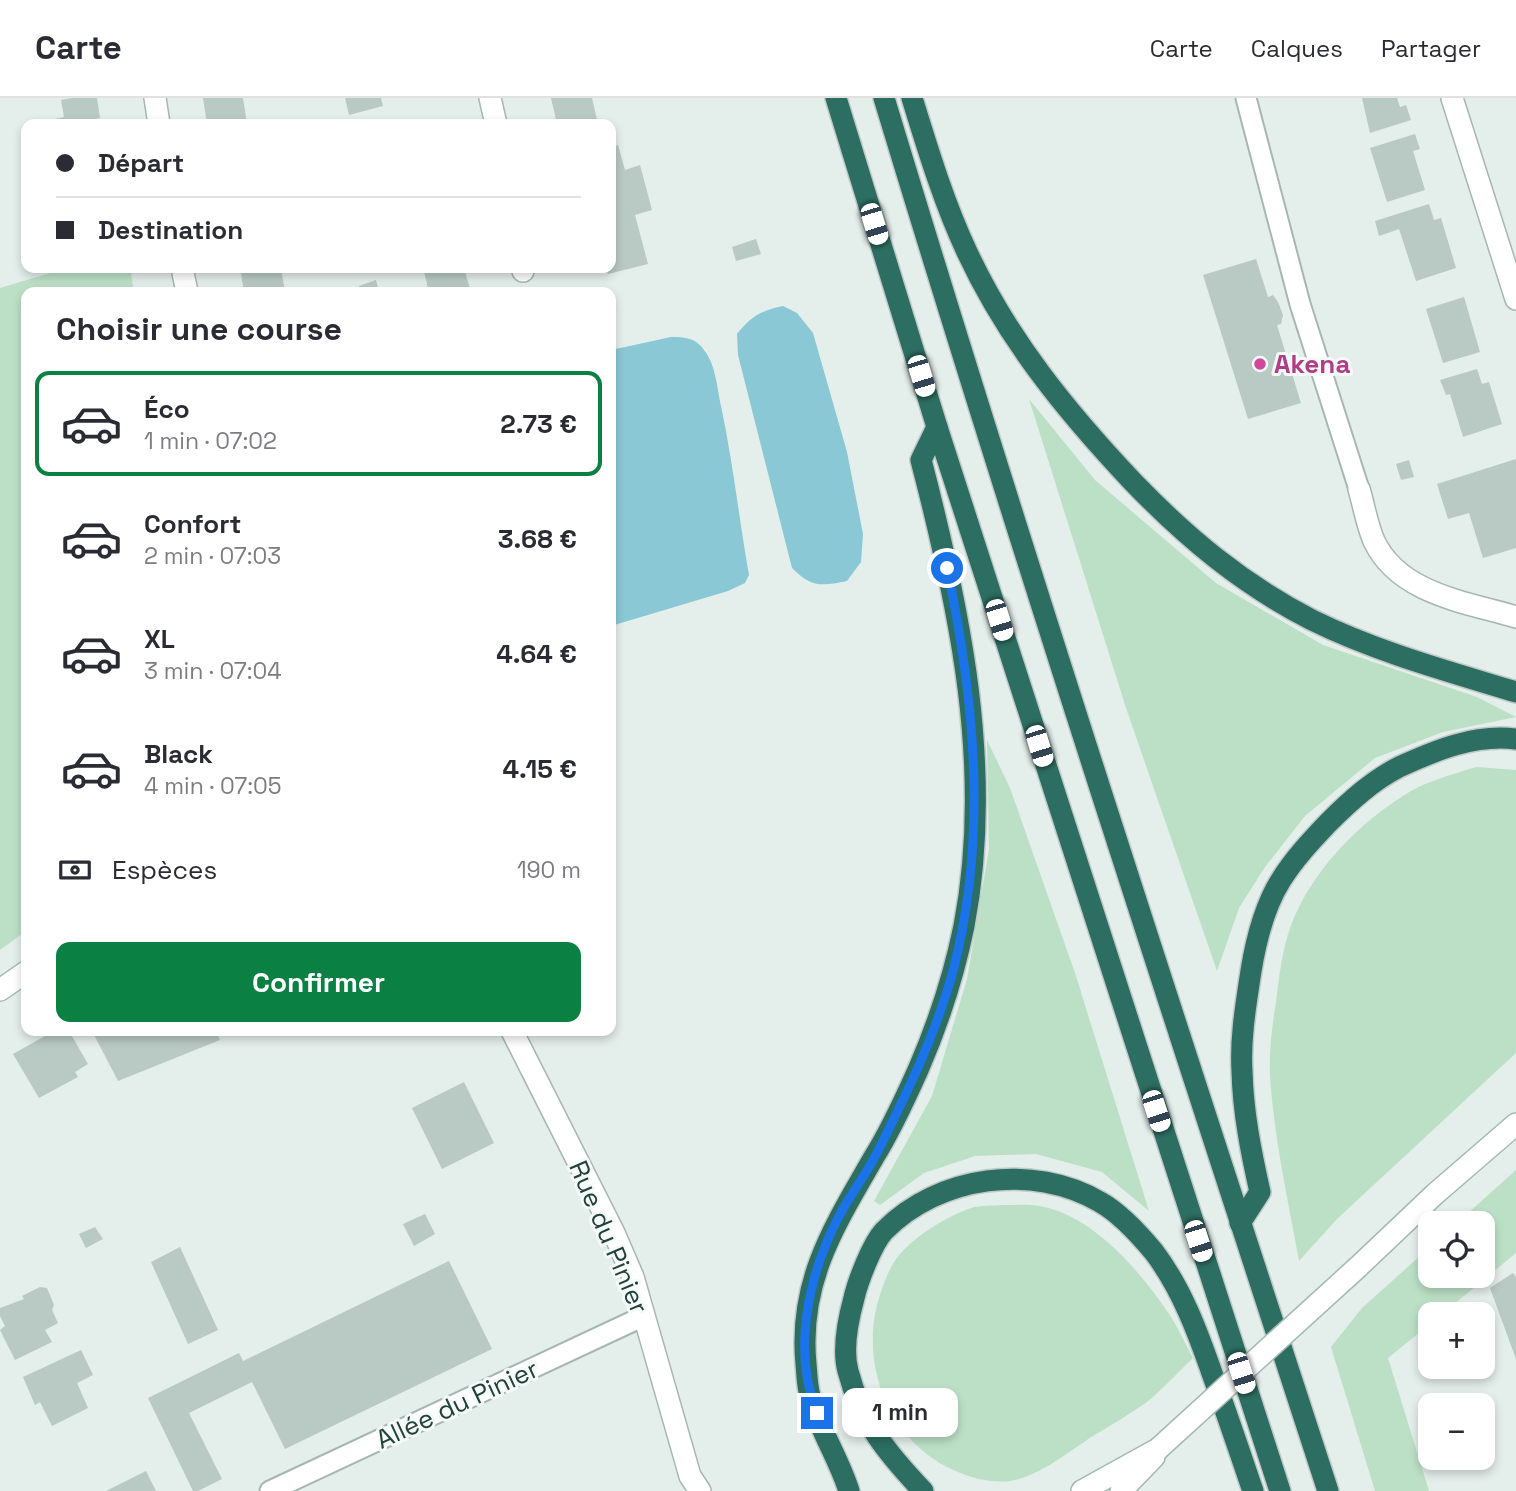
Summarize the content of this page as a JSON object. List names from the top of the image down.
{
  "streets": {
    "street": ["Rue du Pinier"],
    "lane": ["Allée du Pinier"]
  },
  "crossings": [
    ["Rue du Pinier", "Allée du Pinier"]
  ],
  "places": ["Akena"],
  "page": {
    "header": "Carte",
    "nav": ["Carte", "Calques", "Partager"],
    "banner": ["Départ", "Destination"],
    "heading": "Choisir une course",
    "list": [
      {
        "name": "Éco",
        "note": "1 min · 07:02",
        "value": "2.73 €"
      },
      {
        "name": "Confort",
        "note": "2 min · 07:03",
        "value": "3.68 €"
      },
      {
        "name": "XL",
        "note": "3 min · 07:04",
        "value": "4.64 €"
      },
      {
        "name": "Black",
        "note": "4 min · 07:05",
        "value": "4.15 €"
      }
    ],
    "pay": ["Espèces", "190 m"],
    "buttons": "Confirmer",
    "map_buttons": ["+", "−"],
    "bubble": "1 min"
  }
}
